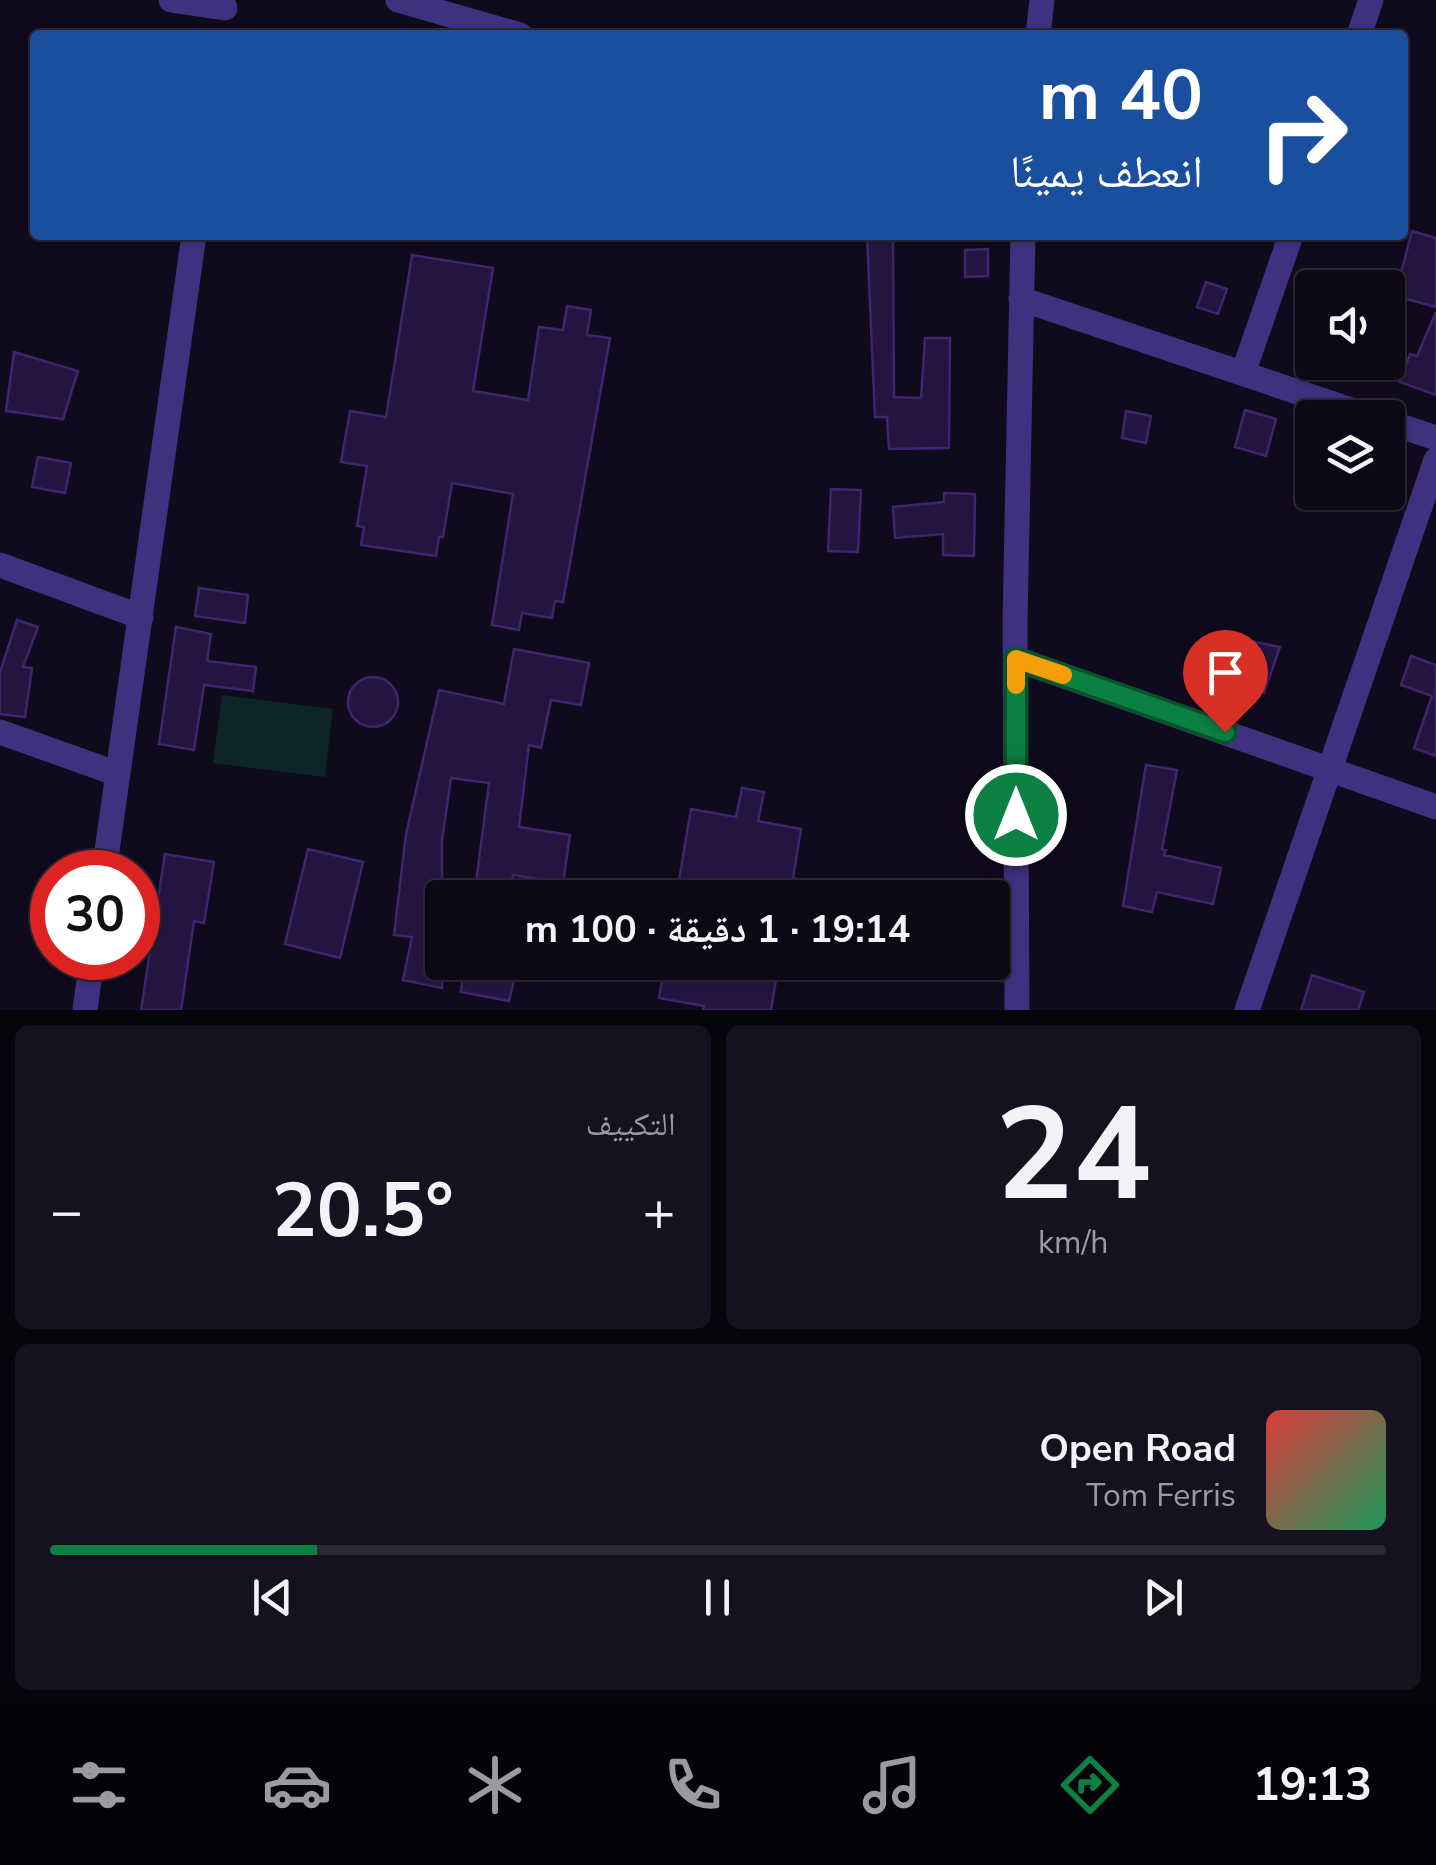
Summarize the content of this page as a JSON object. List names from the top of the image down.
{
  "page": {
    "turn": ["40 m", "انعطف يمينًا"],
    "limit": "30",
    "trip": "19:14 · 1 دقيقة · 100 m",
    "tile": [
      ["24", "km/h"],
      "التكييف"
    ],
    "heat": ["−", "20.5°", "+"],
    "song": ["Open Road", "Tom Ferris"],
    "tabs": "19:13"
  }
}
